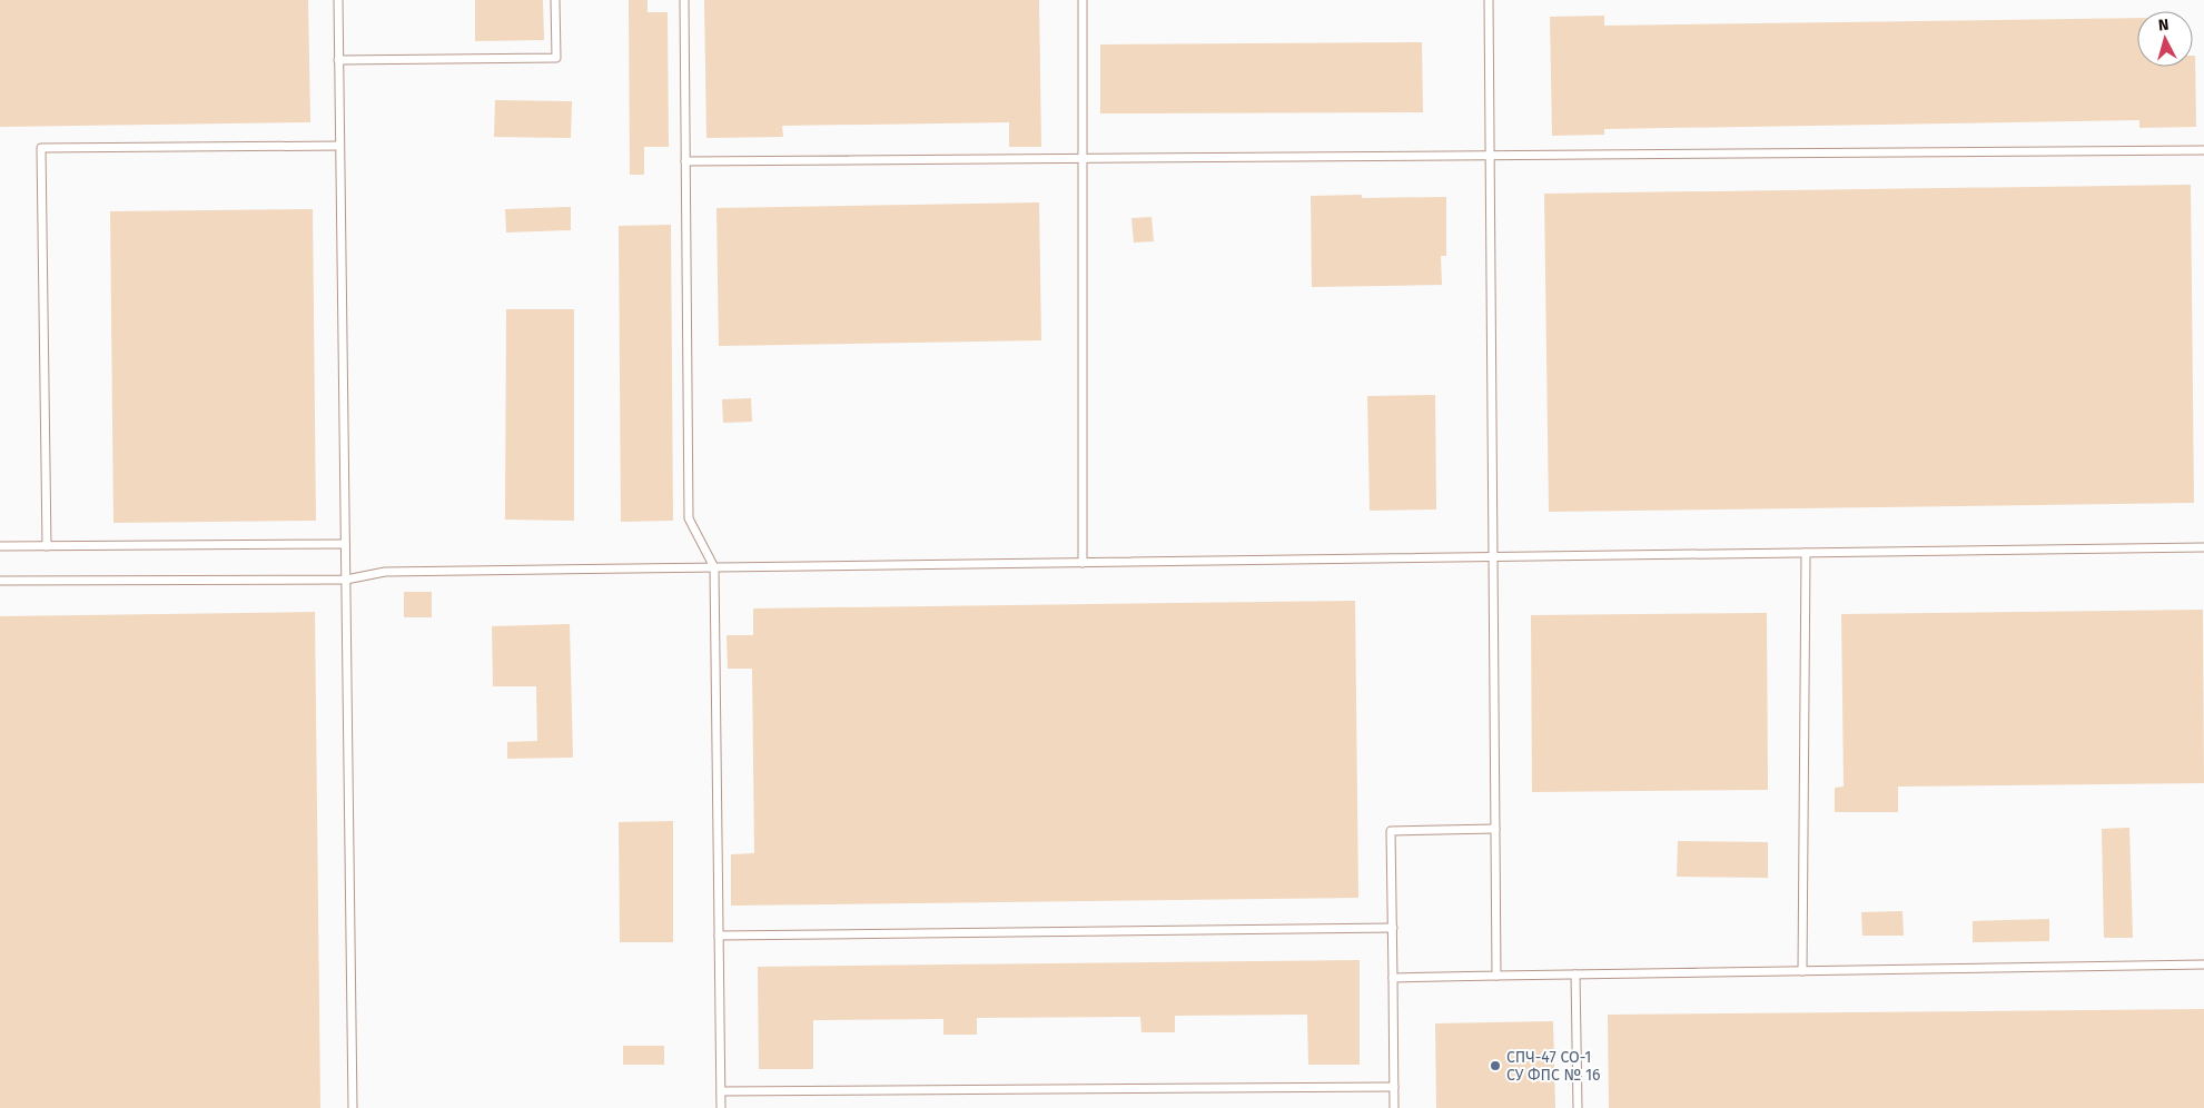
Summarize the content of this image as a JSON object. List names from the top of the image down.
{
  "places": ["СПЧ-47 СО-1 СУ ФПС № 16"],
  "north": "top"
}
